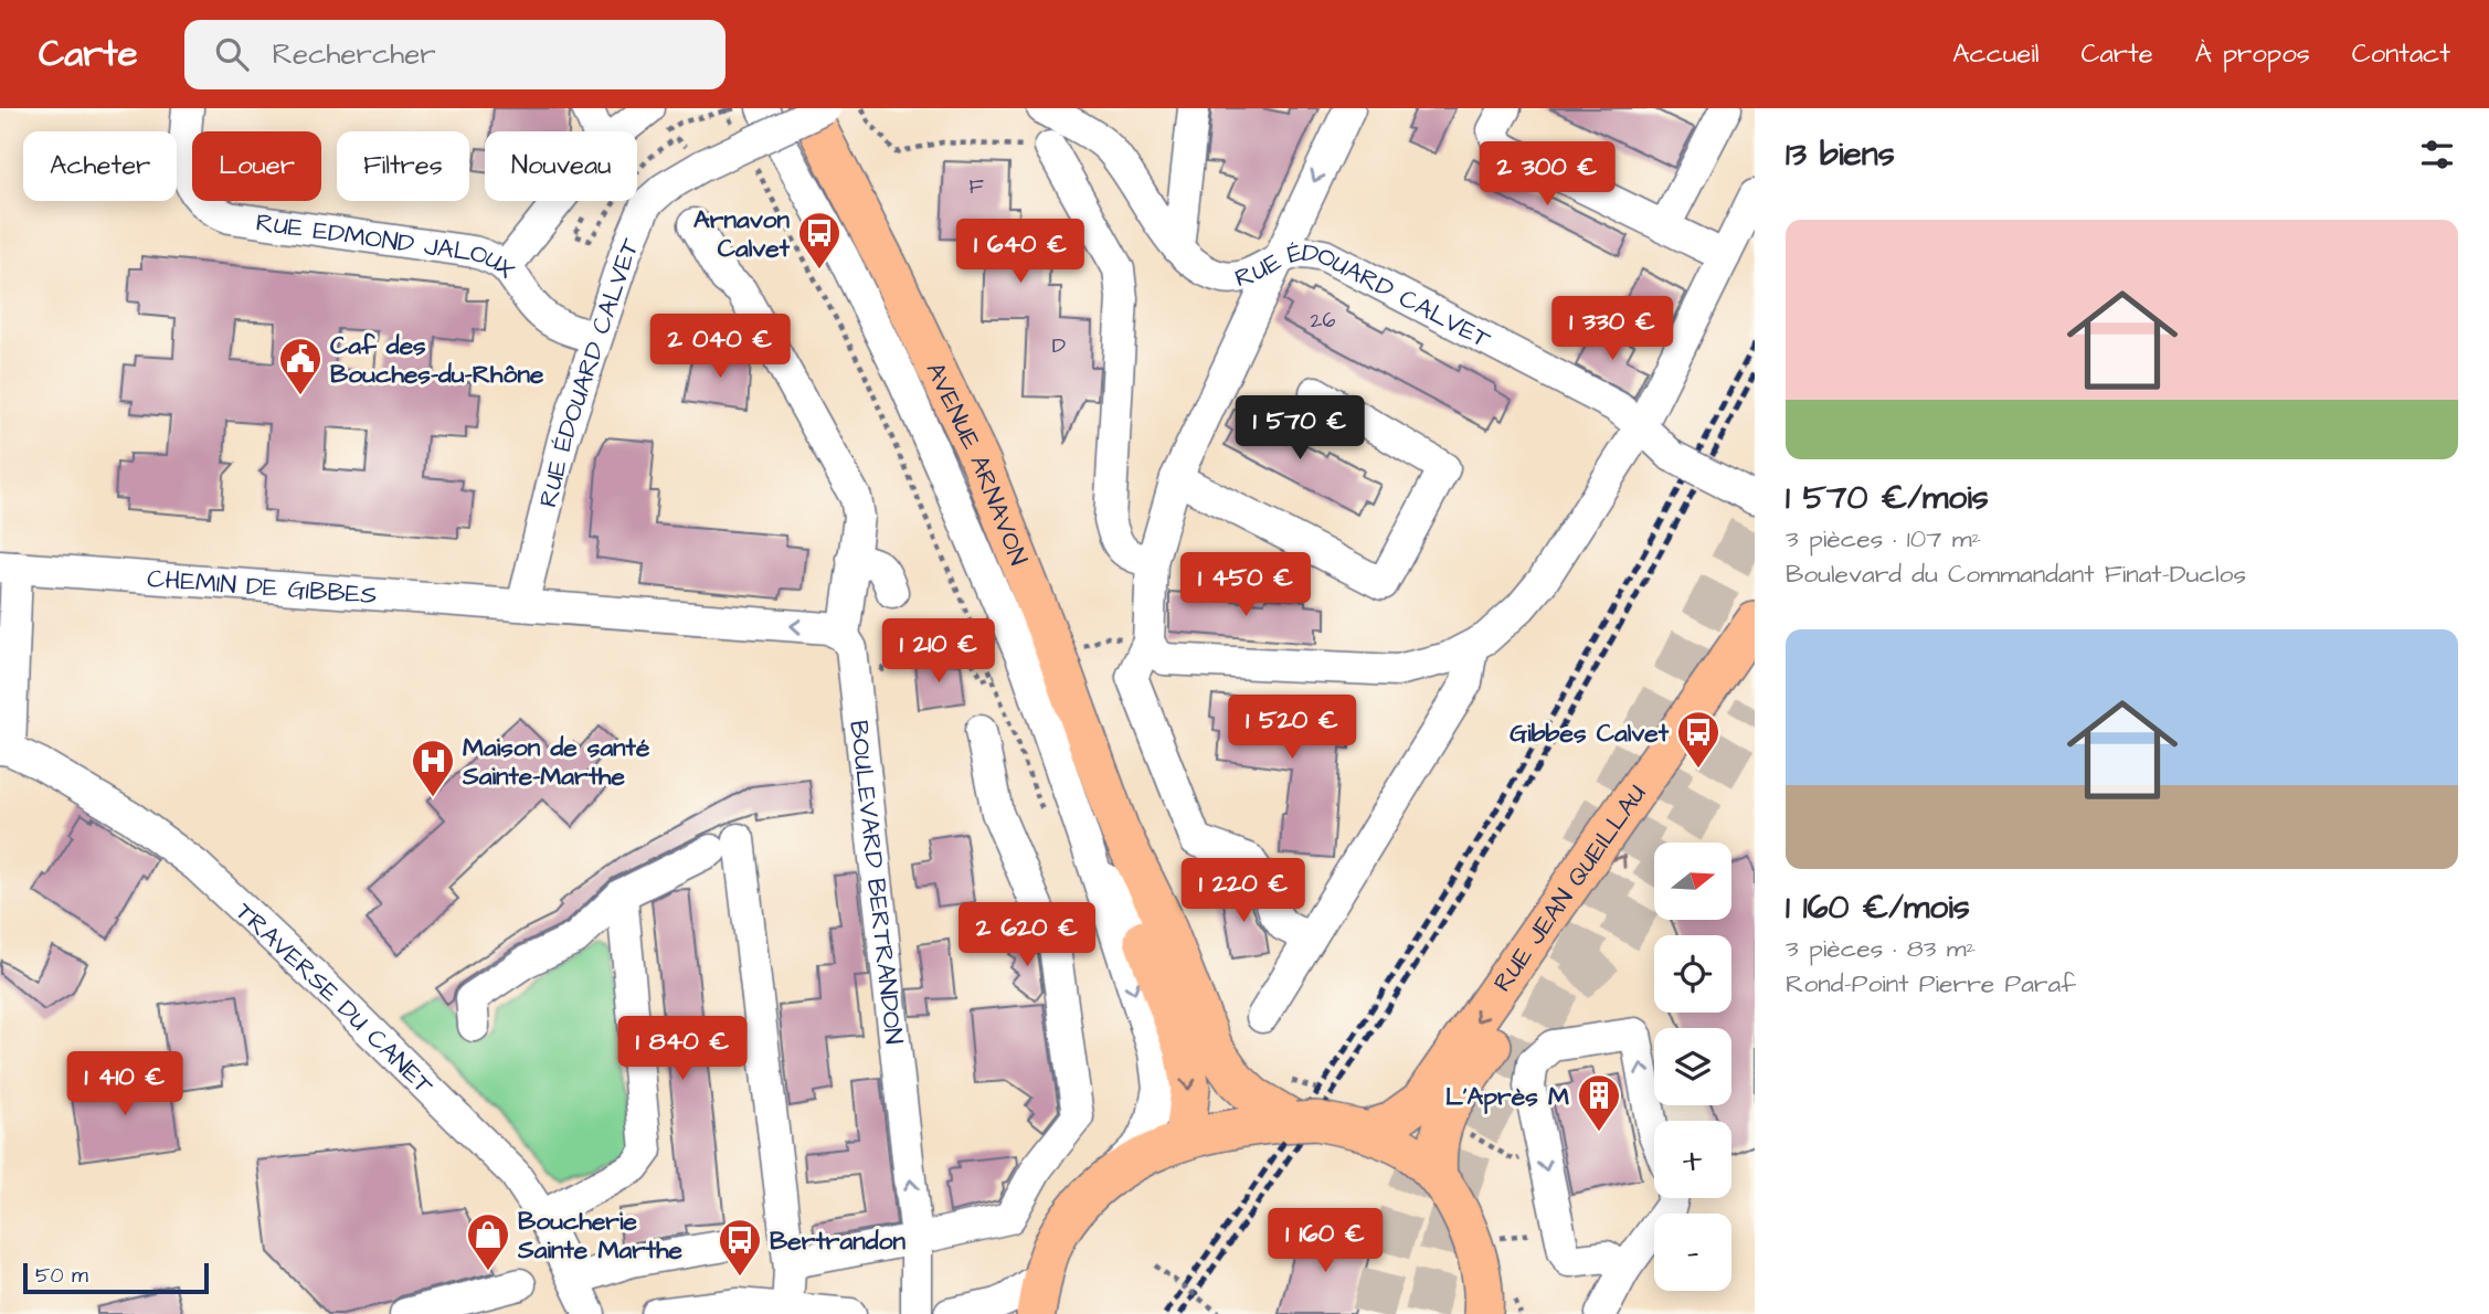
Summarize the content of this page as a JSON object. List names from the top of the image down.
{
  "streets": {
    "main road": ["AVENUE ARNAVON", "RUE JEAN QUEILLAU"],
    "street": [
      "RUE EDMOND JALOUX",
      "RUE ÉDOUARD CALVET",
      "CHEMIN DE GIBBES",
      "BOULEVARD BERTRANDON",
      "TRAVERSE DU CANET"
    ]
  },
  "crossings": [
    ["RUE EDMOND JALOUX", "RUE ÉDOUARD CALVET"],
    ["RUE ÉDOUARD CALVET", "CHEMIN DE GIBBES"],
    ["AVENUE ARNAVON", "RUE JEAN QUEILLAU"]
  ],
  "places": {
    "bus stop": ["Arnavon Calvet", "Gibbes Calvet", "Bertrandon"],
    "public building": ["Caf des Bouches-du-Rhône"],
    "hospital": ["Maison de santé Sainte-Marthe"],
    "building": ["L'Après M"],
    "shop": ["Boucherie Sainte Marthe"]
  },
  "house_numbers": ["F", "26", "D"],
  "scale_bar": "50 m",
  "north": "right",
  "page": {
    "header": "Carte",
    "search": "Rechercher",
    "nav": [
      "Accueil",
      "Carte",
      "À propos",
      "Contact"
    ],
    "heading": "13 biens",
    "chip": [
      "Acheter",
      "Louer",
      "Filtres",
      "Nouveau"
    ],
    "price": [
      "2 300 €",
      "1 640 €",
      "1 330 €",
      "2 040 €",
      "1 570 €",
      "1 450 €",
      "1 210 €",
      "1 520 €",
      "1 220 €",
      "2 620 €",
      "1 840 €",
      "1 410 €",
      "1 160 €"
    ],
    "list": [
      {
        "name": "1 570 €/mois",
        "note": "3 pièces · 107 m² · Boulevard du Commandant Finat-Duclos"
      },
      {
        "name": "1 160 €/mois",
        "note": "3 pièces · 83 m² · Rond-Point Pierre Paraf"
      }
    ],
    "map_buttons": ["+", "−"],
    "scale": "50 m"
  }
}
